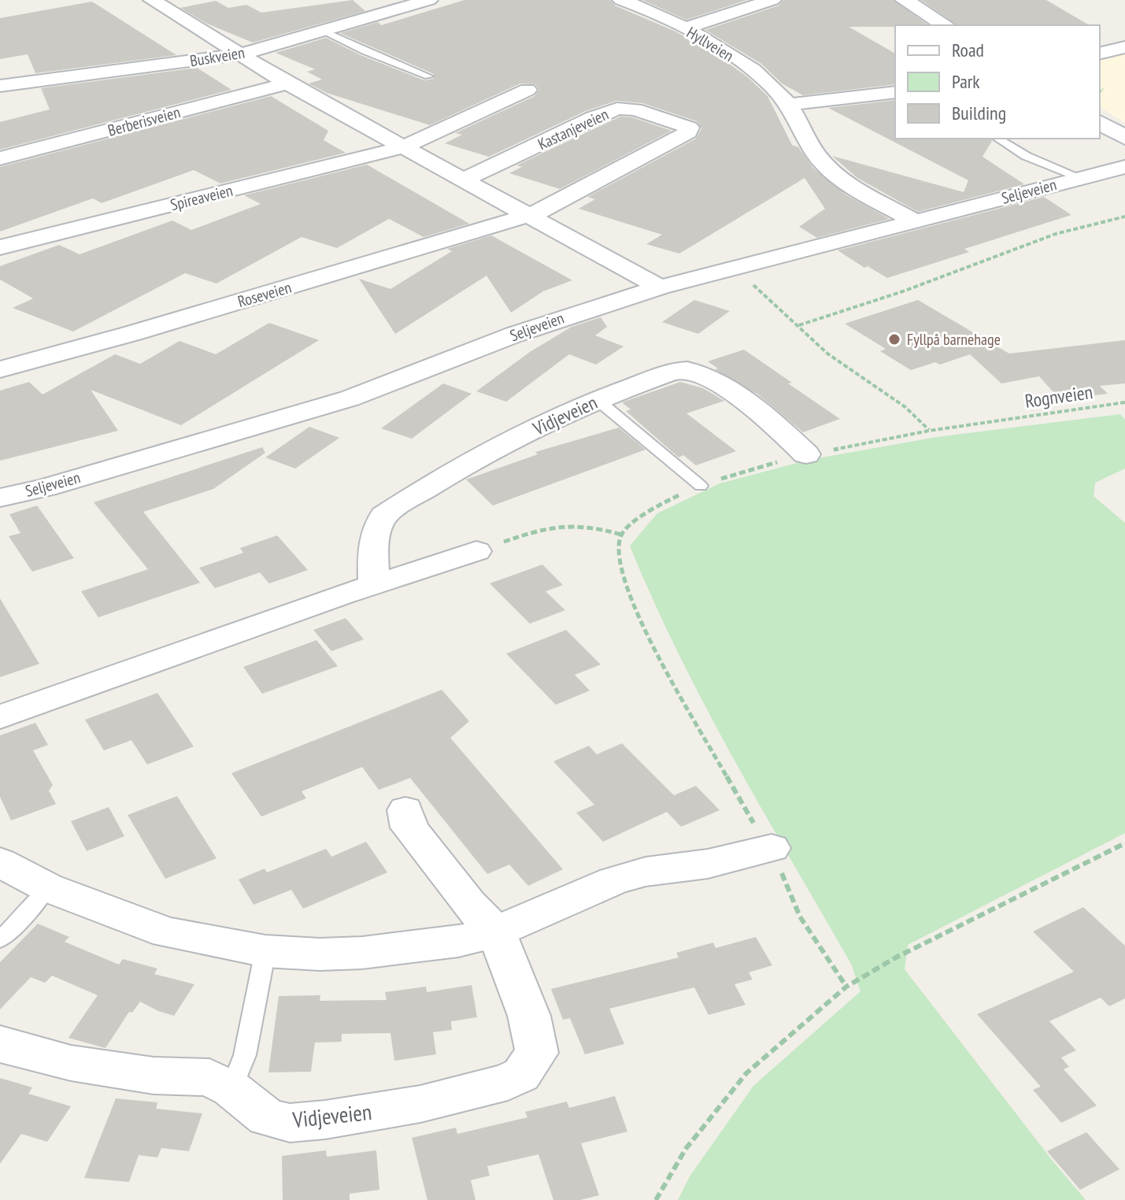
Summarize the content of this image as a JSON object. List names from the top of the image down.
{
  "streets": {
    "street": [
      "Hyllveien",
      "Buskveien",
      "Berberisveien",
      "Kastanjeveien",
      "Seljeveien",
      "Spireaveien",
      "Roseveien",
      "Vidjeveien"
    ],
    "path": ["Rognveien"]
  },
  "crossings": [
    ["Hyllveien", "Seljeveien"],
    ["Kastanjeveien", "Roseveien"],
    ["Rognveien", "Vidjeveien"]
  ],
  "places": ["Fyllpå barnehage"],
  "legend": ["Road", "Park", "Building"]
}
